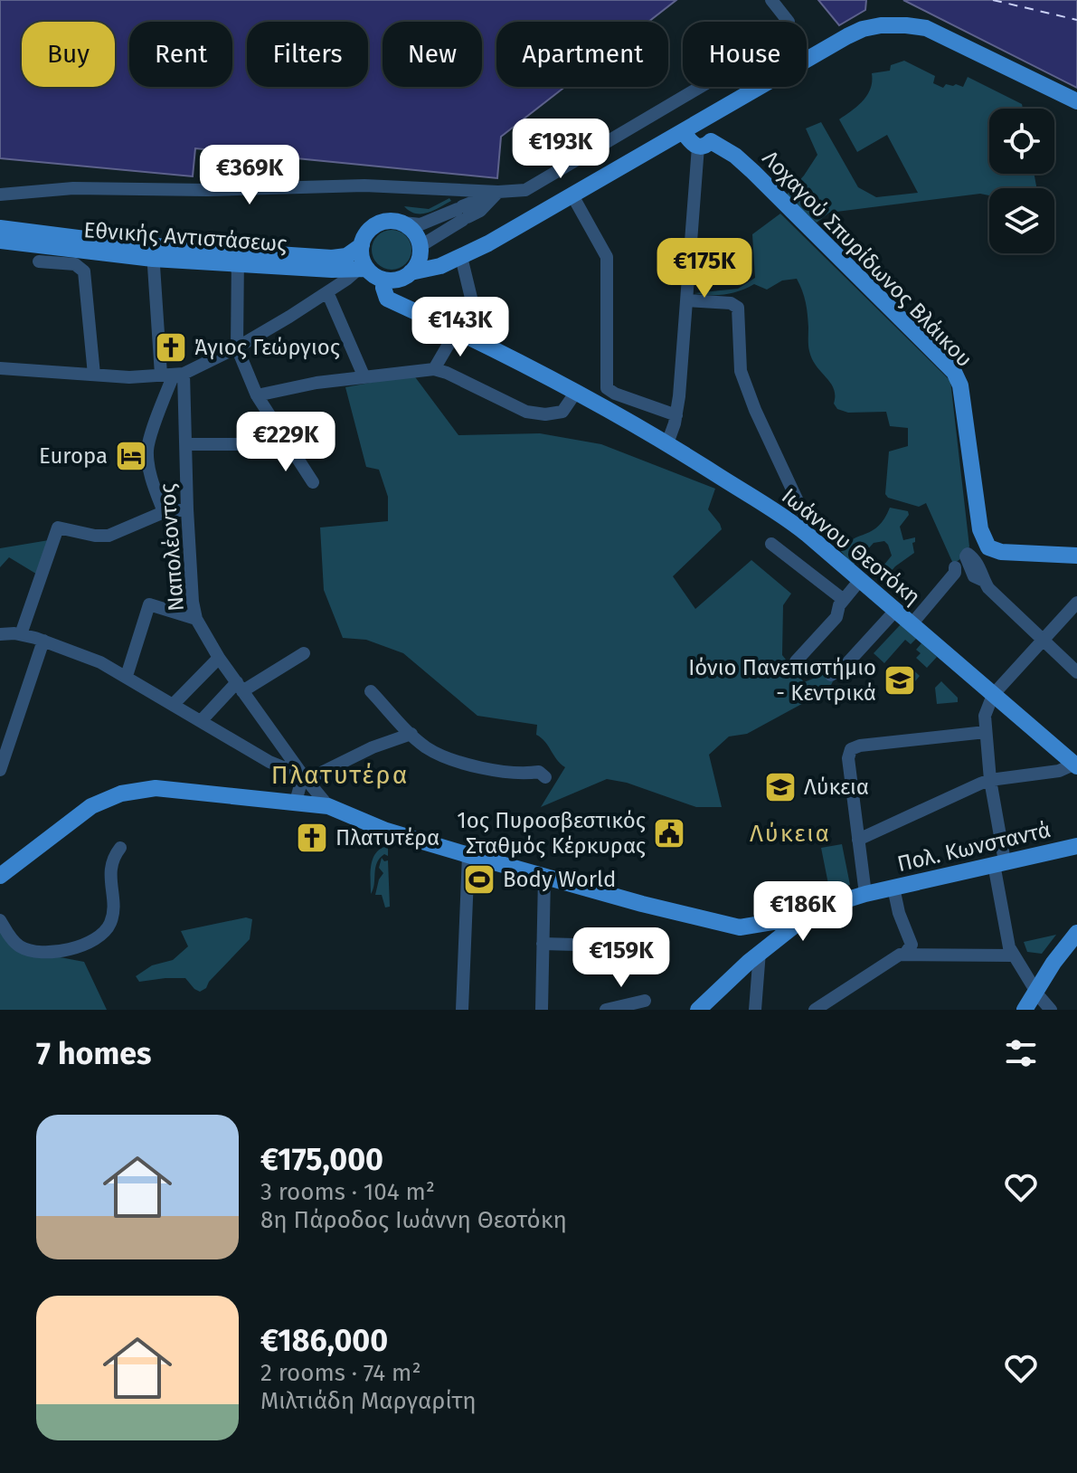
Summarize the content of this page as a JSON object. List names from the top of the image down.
{
  "streets": {
    "main road": [
      "Εθνικής Αντιστάσεως",
      "Λοχαγού Σπυρίδωνος Βλάικου",
      "Ιωάννου Θεοτόκη",
      "Πολ. Κωνσταντά"
    ],
    "street": ["Ναπολέοντος"]
  },
  "crossings": [
    ["Εθνικής Αντιστάσεως", "Ιωάννου Θεοτόκη"],
    ["Εθνικής Αντιστάσεως", "Ναπολέοντος"],
    ["Ναπολέοντος", "Πολ. Κωνσταντά"]
  ],
  "districts": ["Πλατυτέρα", "Λύκεια"],
  "places": {
    "church": ["Άγιος Γεώργιος", "Πλατυτέρα"],
    "hotel": ["Europa"],
    "school or university": ["Ιόνιο Πανεπιστήμιο - Κεντρικά", "Λύκεια"],
    "public building": ["1ος Πυροσβεστικός Σταθμός Κέρκυρας"],
    "sports": ["Body World"]
  },
  "page": {
    "chip": [
      "Buy",
      "Rent",
      "Filters",
      "New",
      "Apartment",
      "House"
    ],
    "price": [
      "€193K",
      "€369K",
      "€175K",
      "€143K",
      "€229K",
      "€186K",
      "€159K"
    ],
    "heading": "7 homes",
    "list": [
      {
        "name": "€175,000",
        "note": "3 rooms · 104 m² · 8η Πάροδος Ιωάννη Θεοτόκη"
      },
      {
        "name": "€186,000",
        "note": "2 rooms · 74 m² · Μιλτιάδη Μαργαρίτη"
      }
    ]
  }
}
